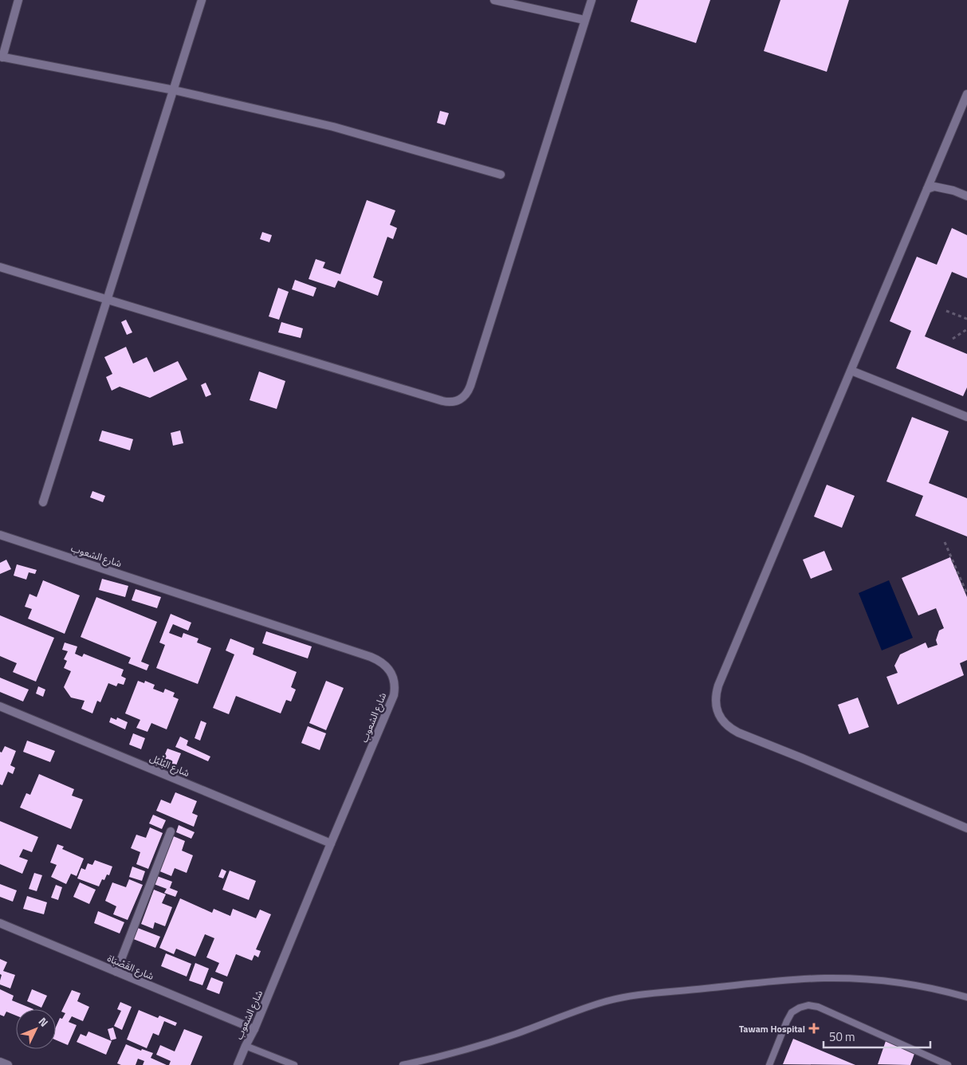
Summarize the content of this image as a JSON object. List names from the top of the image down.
{
  "streets": {
    "street": ["شارع الشعوب", "شارع البُلْبُل", "شارع القَصْبَاة"]
  },
  "crossings": [
    ["شارع الشعوب", "شارع البُلْبُل"],
    ["شارع الشعوب", "شارع القَصْبَاة"]
  ],
  "places": {
    "health": ["Tawam Hospital"]
  },
  "scale_bar": "50 m",
  "north": "top right"
}
